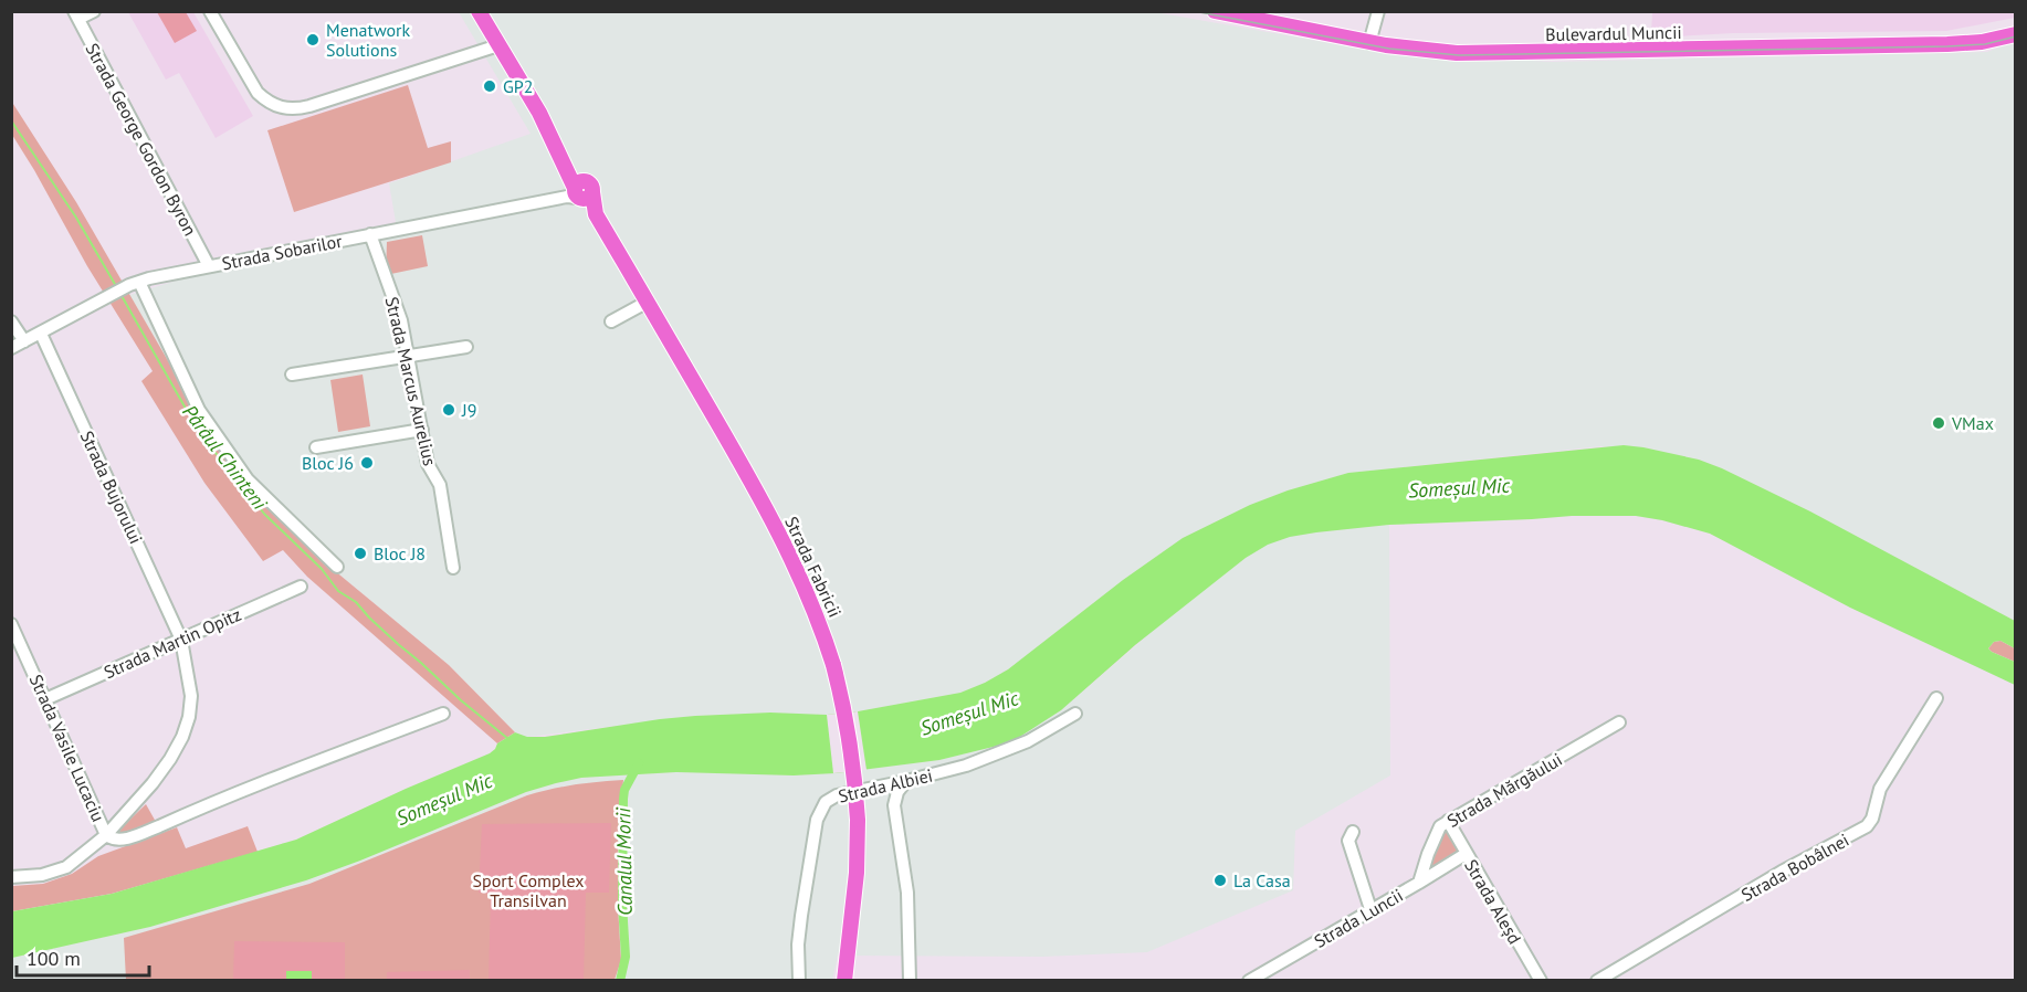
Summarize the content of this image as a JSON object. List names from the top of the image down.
{
  "streets": {
    "main road": ["Bulevardul Muncii", "Strada Fabricii"],
    "street": [
      "Strada George Gordon Byron",
      "Strada Sobarilor",
      "Strada Marcus Aurelius",
      "Strada Bujorului",
      "Strada Martin Opitz",
      "Strada Vasile Lucaciu",
      "Strada Albiei",
      "Strada Mărgăului",
      "Strada Bobâlnei",
      "Strada Aleșd",
      "Strada Luncii"
    ]
  },
  "crossings": [
    ["Strada George Gordon Byron", "Strada Sobarilor"],
    ["Strada Sobarilor", "Strada Marcus Aurelius"],
    ["Strada Sobarilor", "Strada Bujorului"],
    ["Strada Sobarilor", "Strada Fabricii"],
    ["Strada Bujorului", "Strada Martin Opitz"],
    ["Strada Bujorului", "Strada Vasile Lucaciu"],
    ["Strada Martin Opitz", "Strada Vasile Lucaciu"],
    ["Strada Mărgăului", "Strada Aleșd"],
    ["Strada Mărgăului", "Strada Luncii"],
    ["Strada Aleșd", "Strada Luncii"]
  ],
  "water": ["Pârâul Chinteni", "Someșul Mic", "Canalul Morii"],
  "parks": ["Sport Complex Transilvan"],
  "places": [
    "Menatwork Solutions",
    "GP2",
    "J9",
    "VMax",
    "Bloc J6",
    "Bloc J8",
    "La Casa"
  ],
  "scale_bar": "100 m"
}
